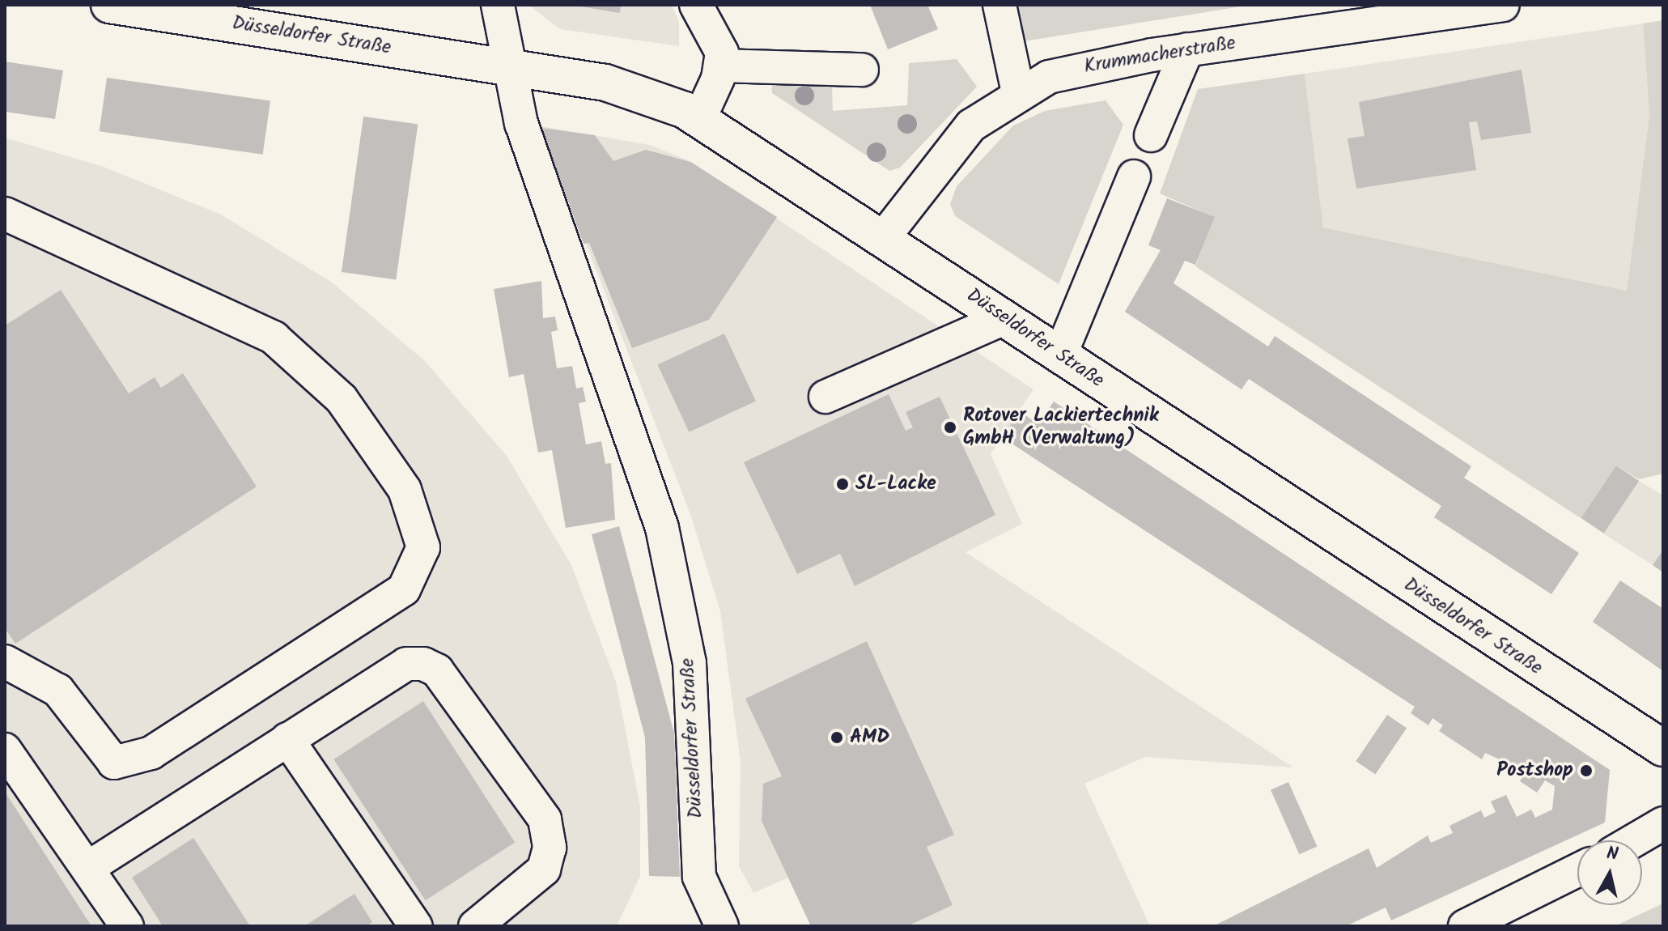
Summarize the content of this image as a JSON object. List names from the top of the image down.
{
  "streets": {
    "main road": ["Düsseldorfer Straße"],
    "street": ["Krummacherstraße"]
  },
  "crossings": [
    ["Düsseldorfer Straße", "Krummacherstraße"]
  ],
  "places": [
    "Rotover Lackiertechnik GmbH (Verwaltung)",
    "SL-Lacke",
    "AMD",
    "Postshop"
  ],
  "north": "top"
}
